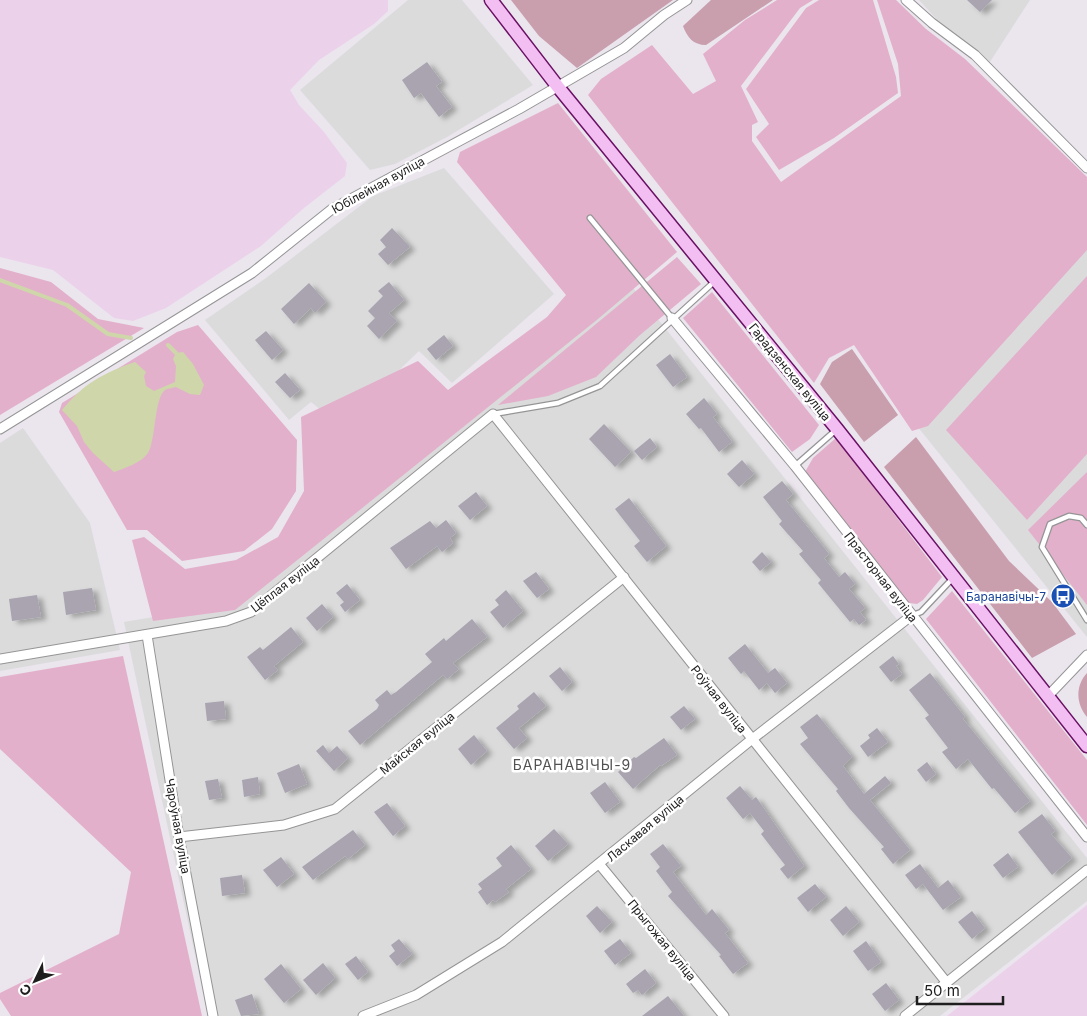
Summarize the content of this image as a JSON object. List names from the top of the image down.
{
  "streets": {
    "main road": ["Гарадзенская вуліца"],
    "street": [
      "Юбілейная вуліца",
      "Прасторная вуліца",
      "Цёплая вуліца",
      "Роўная вуліца",
      "Майская вуліца",
      "Чароўная вуліца",
      "Ласкавая вуліца",
      "Прыгожая вуліца"
    ]
  },
  "crossings": [
    ["Юбілейная вуліца", "Гарадзенская вуліца"],
    ["Прасторная вуліца", "Ласкавая вуліца"],
    ["Цёплая вуліца", "Роўная вуліца"],
    ["Цёплая вуліца", "Чароўная вуліца"],
    ["Роўная вуліца", "Майская вуліца"],
    ["Роўная вуліца", "Ласкавая вуліца"],
    ["Майская вуліца", "Чароўная вуліца"],
    ["Ласкавая вуліца", "Прыгожая вуліца"]
  ],
  "districts": ["БАРАНАВІЧЫ-9"],
  "places": {
    "bus stop": ["Баранавічы-7"]
  },
  "scale_bar": "50 m",
  "north": "bottom left"
}
